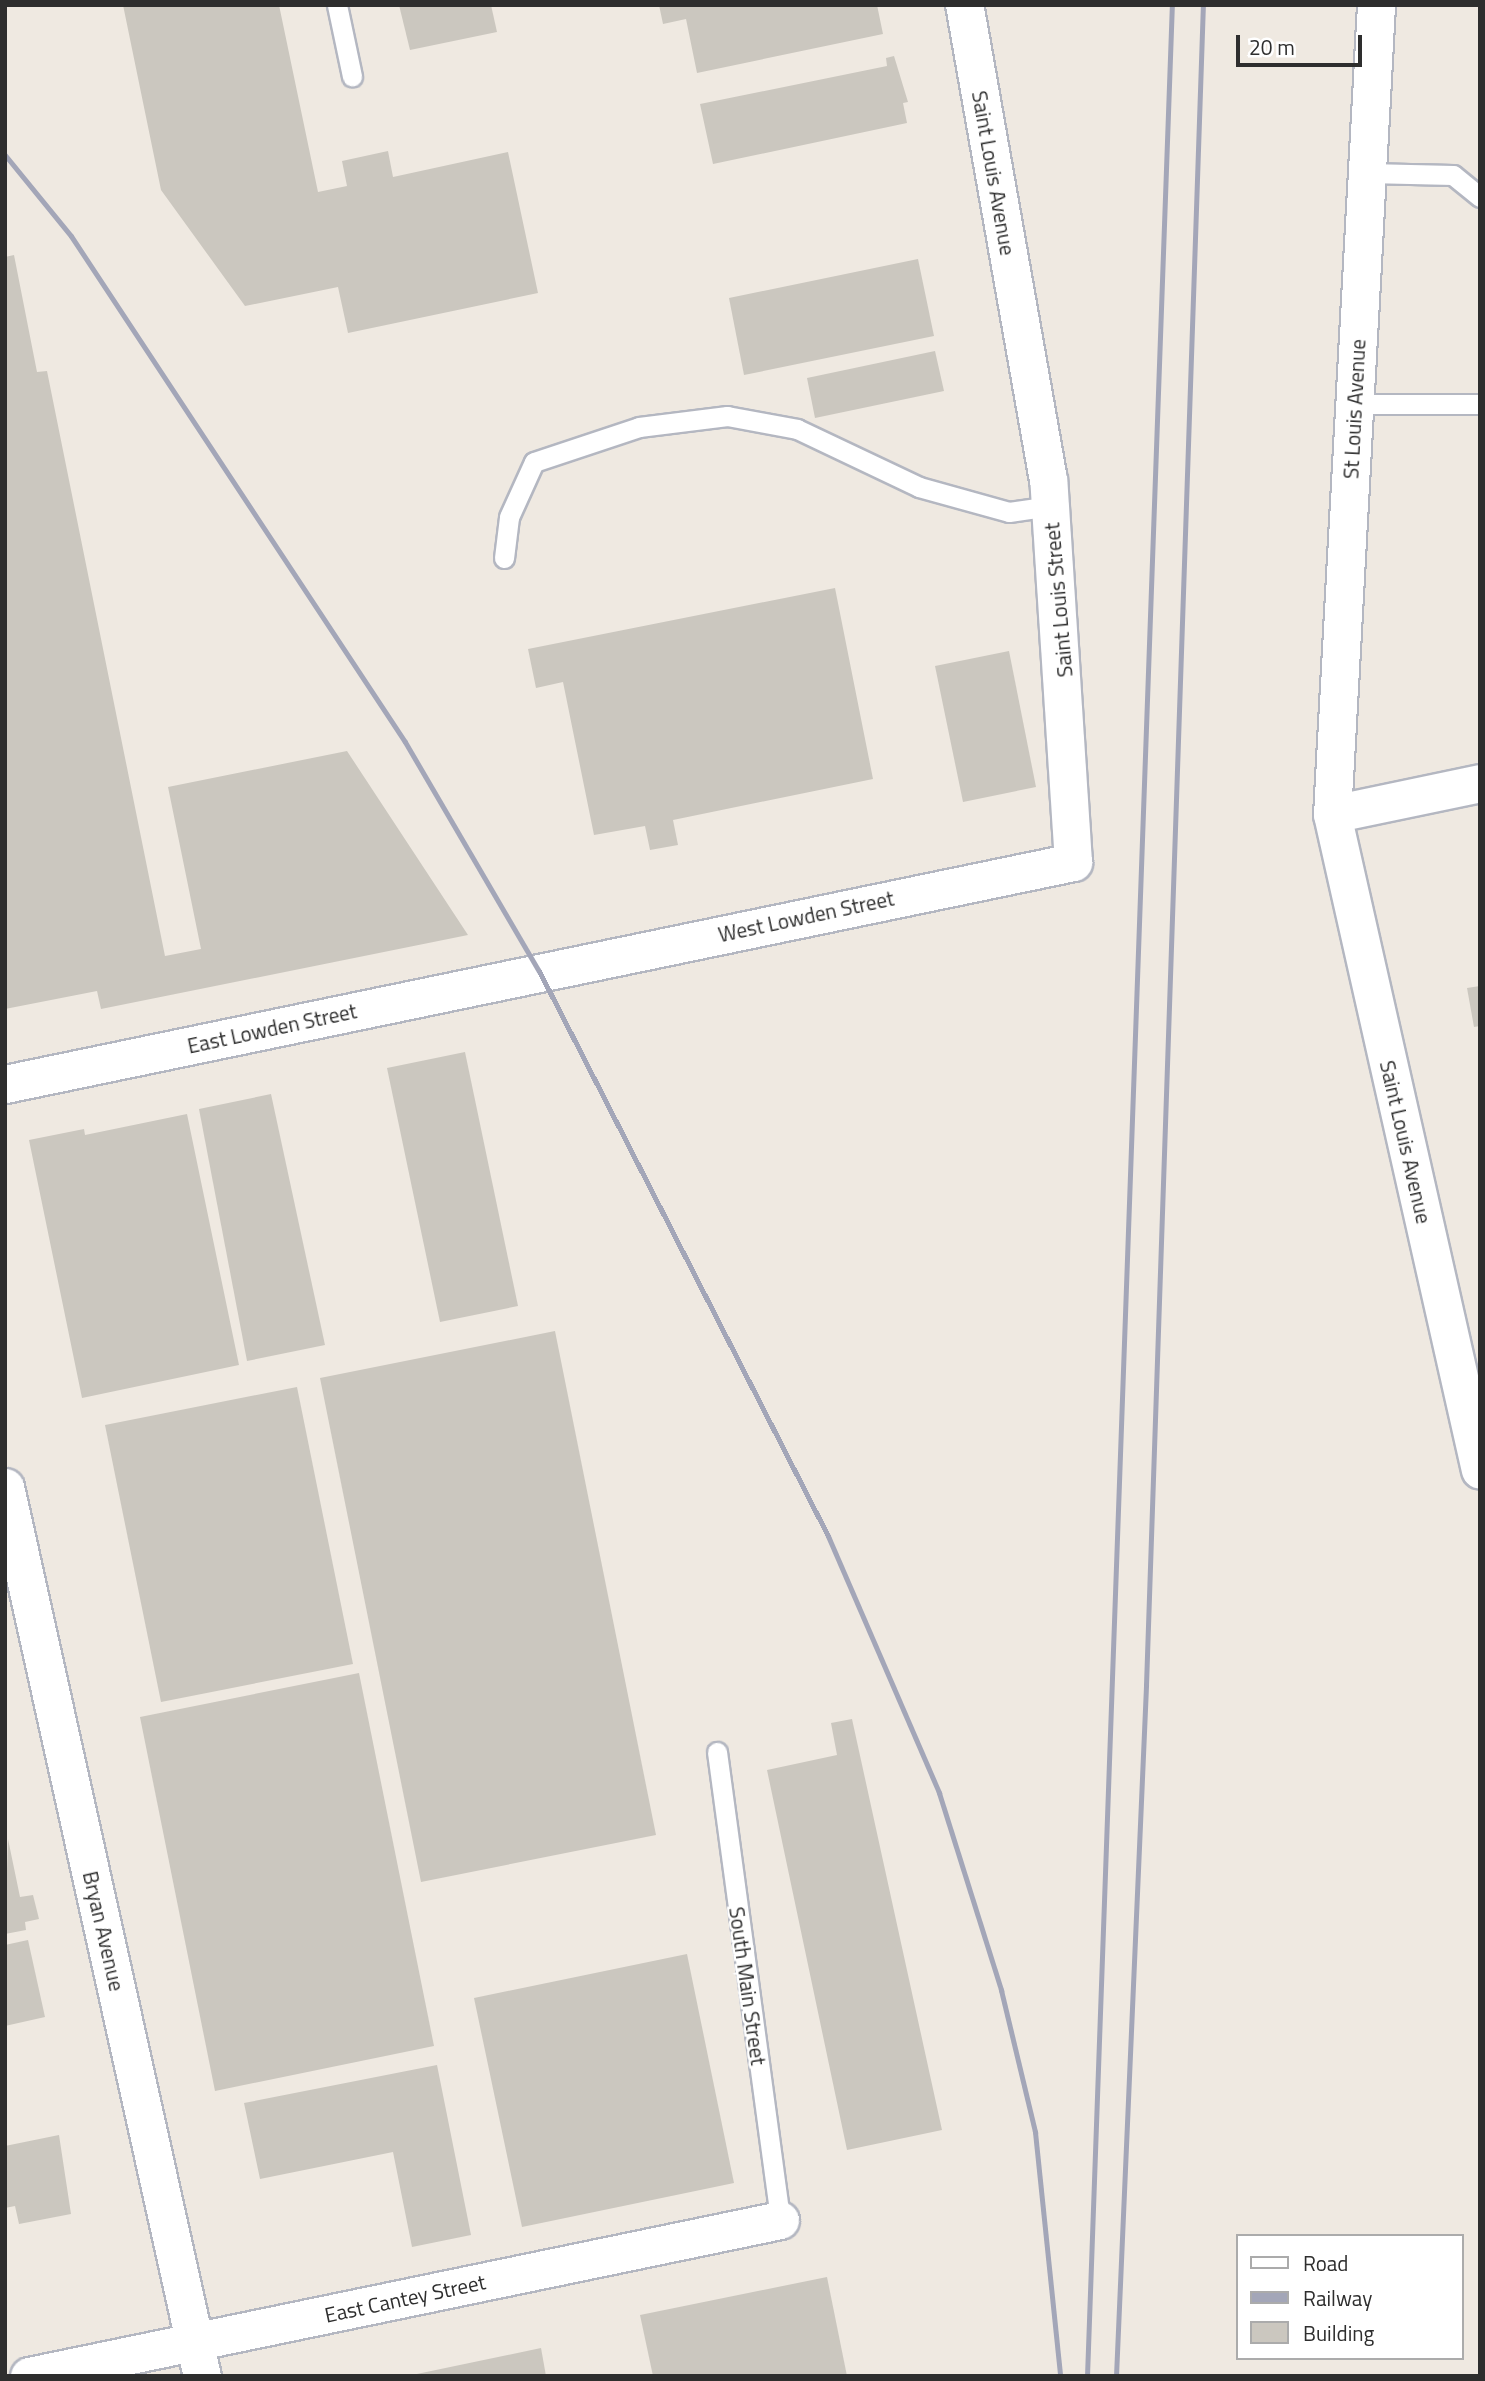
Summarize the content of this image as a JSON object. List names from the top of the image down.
{
  "streets": {
    "street": [
      "Saint Louis Avenue",
      "St Louis Avenue",
      "Saint Louis Street",
      "West Lowden Street",
      "East Lowden Street",
      "Bryan Avenue",
      "East Cantey Street"
    ],
    "lane": ["South Main Street"]
  },
  "crossings": [
    ["Saint Louis Avenue", "St Louis Avenue"],
    ["Saint Louis Avenue", "Saint Louis Street"],
    ["Saint Louis Street", "West Lowden Street"],
    ["West Lowden Street", "East Lowden Street"],
    ["Bryan Avenue", "East Cantey Street"],
    ["South Main Street", "East Cantey Street"]
  ],
  "legend": ["Road", "Railway", "Building"],
  "scale_bar": "20 m"
}
